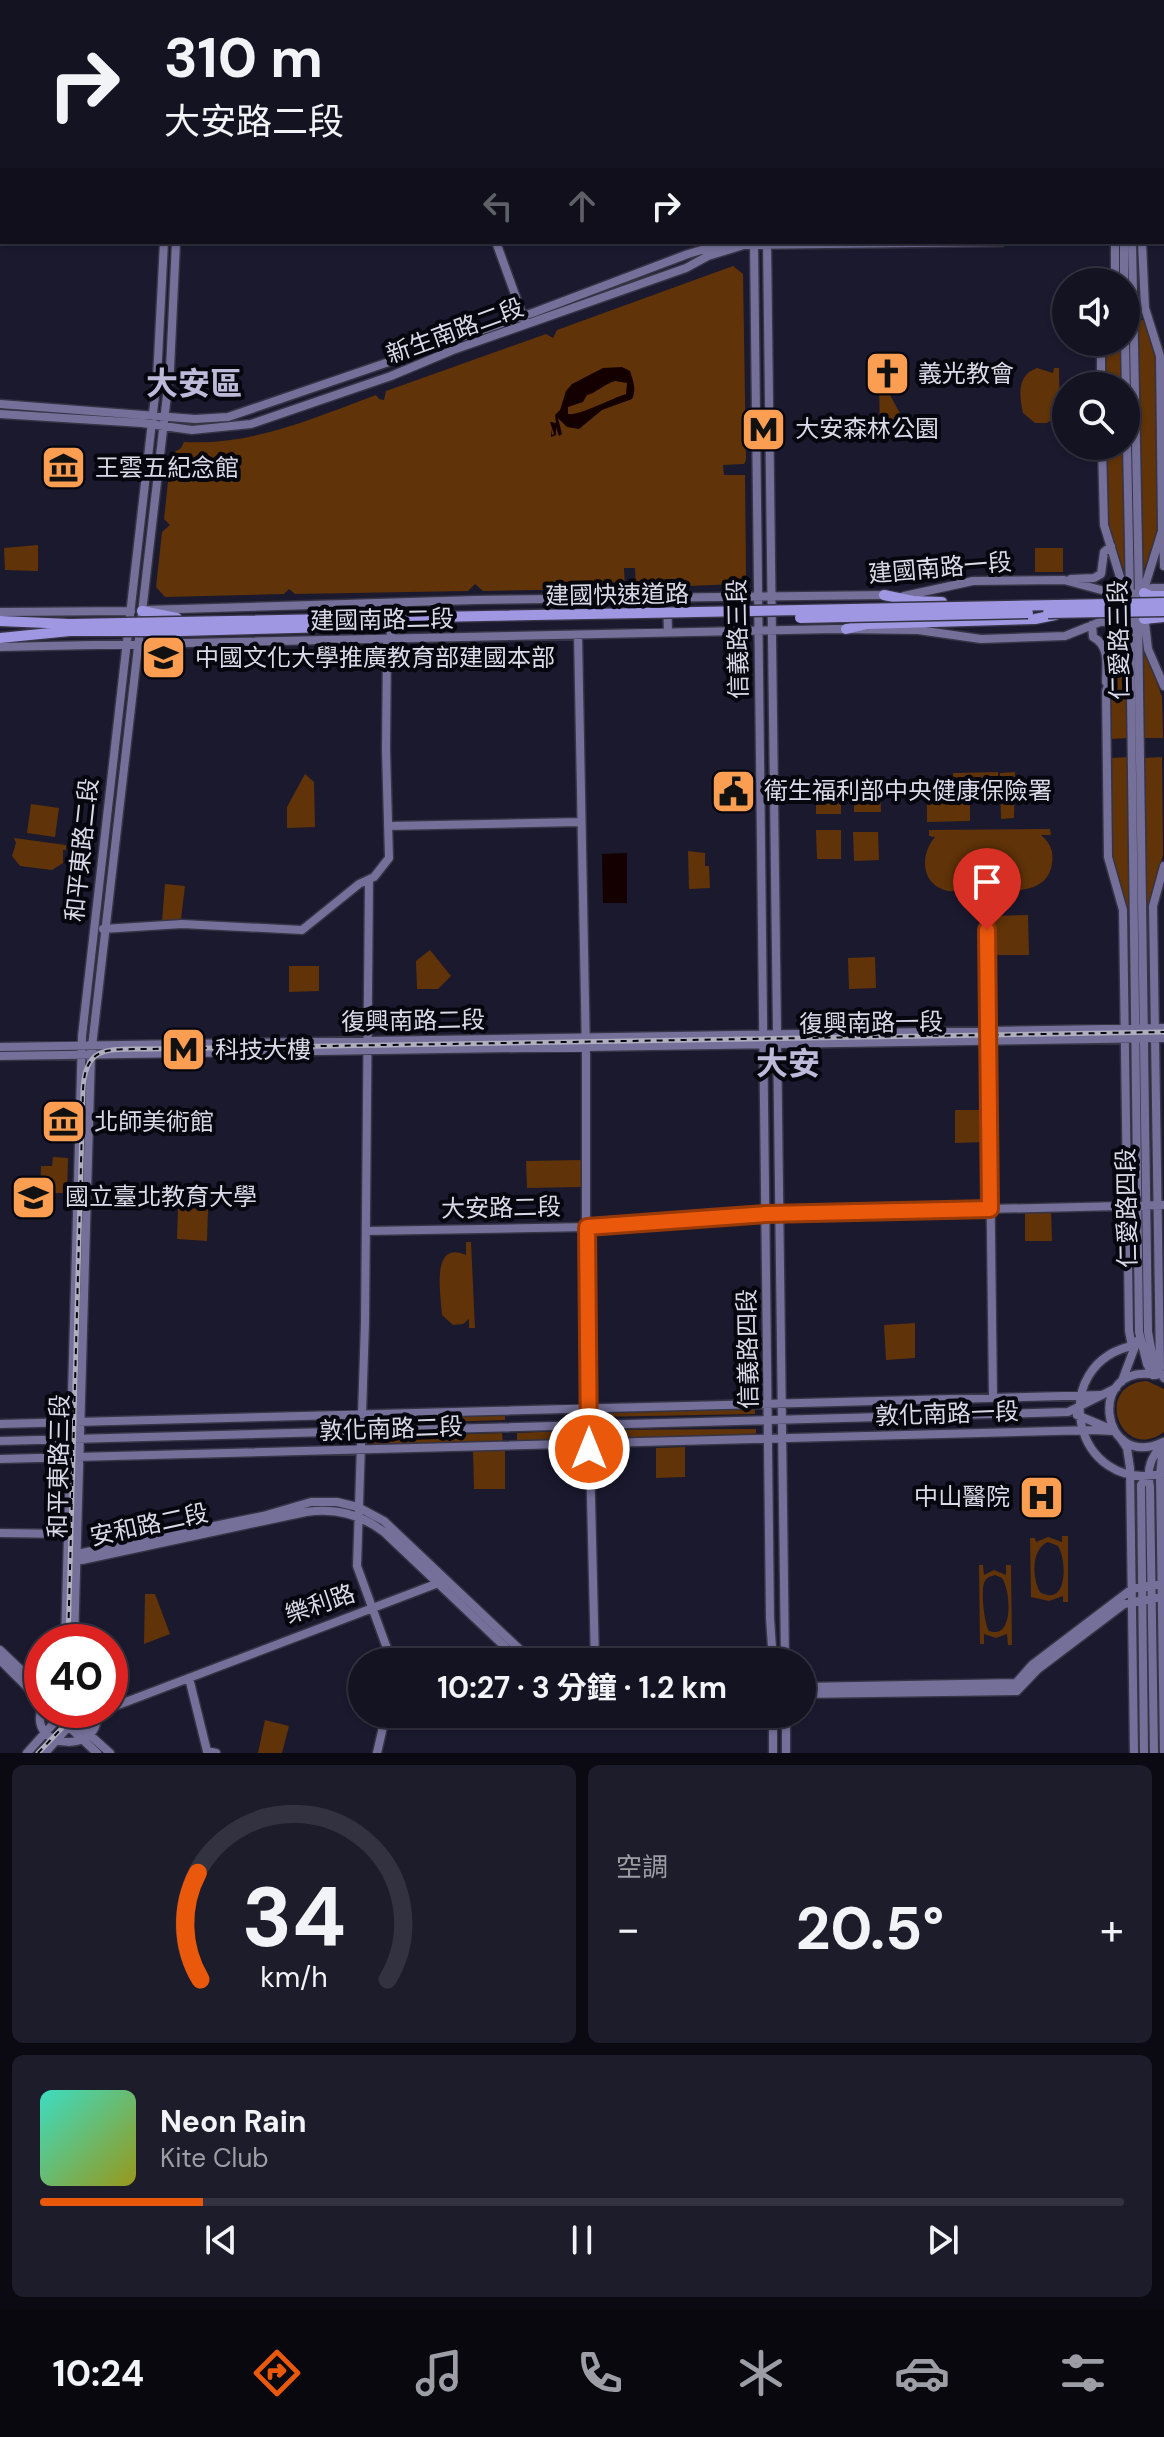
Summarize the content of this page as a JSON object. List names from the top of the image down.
{
  "streets": {
    "highway": ["建國快速道路"],
    "main road": [
      "新生南路二段",
      "建國南路一段",
      "建國南路二段",
      "信義路三段",
      "仁愛路三段",
      "和平東路二段",
      "復興南路二段",
      "復興南路一段",
      "大安路二段",
      "仁愛路四段",
      "信義路四段",
      "敦化南路一段",
      "敦化南路二段",
      "和平東路三段",
      "安和路二段",
      "樂利路"
    ]
  },
  "crossings": [
    ["新生南路二段", "和平東路二段"],
    ["建國南路一段", "建國南路二段"],
    ["建國南路一段", "信義路三段"],
    ["建國南路一段", "仁愛路三段"],
    ["建國南路二段", "信義路三段"],
    ["建國南路二段", "和平東路二段"],
    ["信義路三段", "復興南路二段"],
    ["信義路三段", "復興南路一段"],
    ["信義路三段", "信義路四段"],
    ["仁愛路三段", "復興南路一段"],
    ["仁愛路三段", "仁愛路四段"],
    ["和平東路二段", "復興南路二段"],
    ["和平東路二段", "和平東路三段"],
    ["復興南路二段", "復興南路一段"],
    ["復興南路二段", "信義路四段"],
    ["復興南路一段", "仁愛路四段"],
    ["復興南路一段", "信義路四段"],
    ["大安路二段", "仁愛路四段"],
    ["大安路二段", "信義路四段"],
    ["仁愛路四段", "敦化南路一段"],
    ["信義路四段", "敦化南路一段"],
    ["信義路四段", "敦化南路二段"],
    ["敦化南路一段", "敦化南路二段"],
    ["敦化南路二段", "和平東路三段"],
    ["和平東路三段", "安和路二段"]
  ],
  "districts": ["大安區", "大安"],
  "places": {
    "church": ["義光教會"],
    "metro station": ["大安森林公園", "科技大樓"],
    "museum": ["王雲五紀念館", "北師美術館"],
    "school or university": ["中國文化大學推廣教育部建國本部", "國立臺北教育大學"],
    "public building": ["衛生福利部中央健康保險署"],
    "hospital": ["中山醫院"]
  },
  "page": {
    "turn": ["310 m", "大安路二段"],
    "limit": "40",
    "trip": "10:27 · 3 分鐘 · 1.2 km",
    "tile": "空調",
    "heat": ["−", "20.5°", "+"],
    "song": ["Neon Rain", "Kite Club"],
    "tabs": "10:24",
    "gauge": ["34", "km/h"]
  }
}
